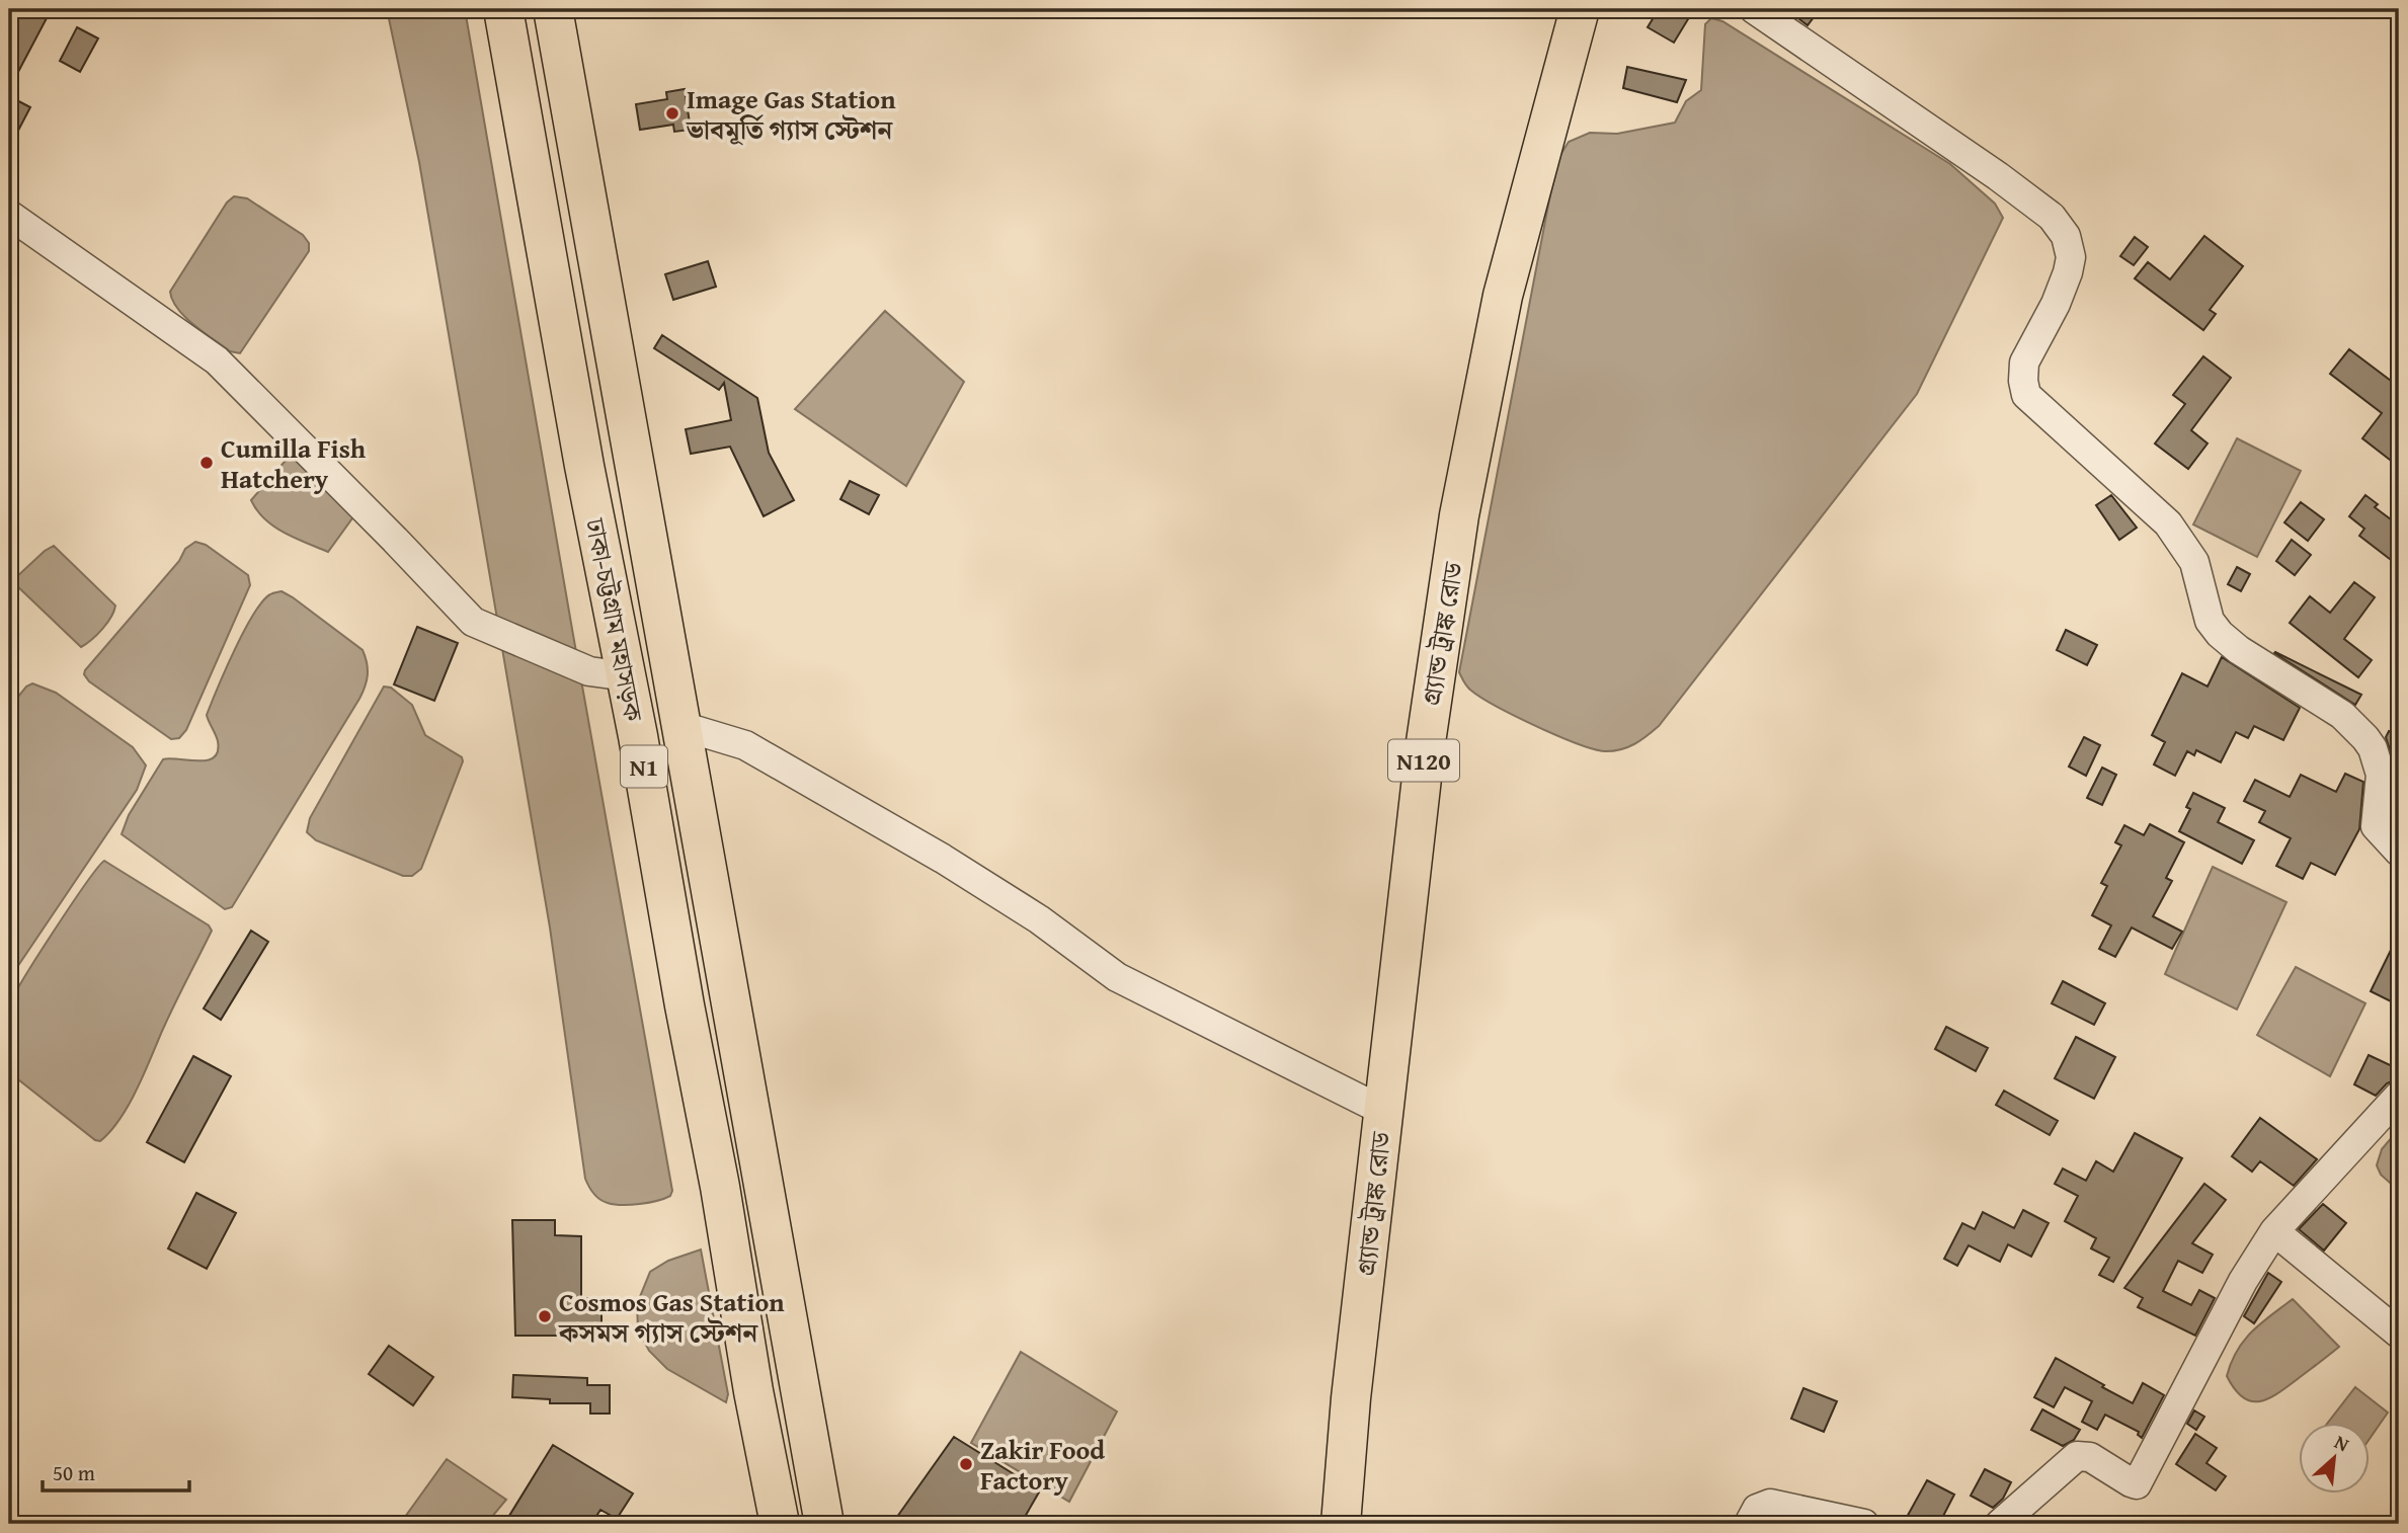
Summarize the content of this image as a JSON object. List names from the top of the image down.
{
  "streets": {
    "highway": [
      "ঢাকা-চট্টগ্রাম মহাসড়ক",
      "গ্র্যান্ড ট্রাঙ্ক রোড",
      "N120",
      "N1"
    ]
  },
  "places": [
    "Image Gas Station ভাবমূর্তি গ্যাস স্টেশন",
    "Cumilla Fish Hatchery",
    "Cosmos Gas Station কসমস গ্যাস স্টেশন",
    "Zakir Food Factory"
  ],
  "scale_bar": "50 m",
  "north": "top right"
}
